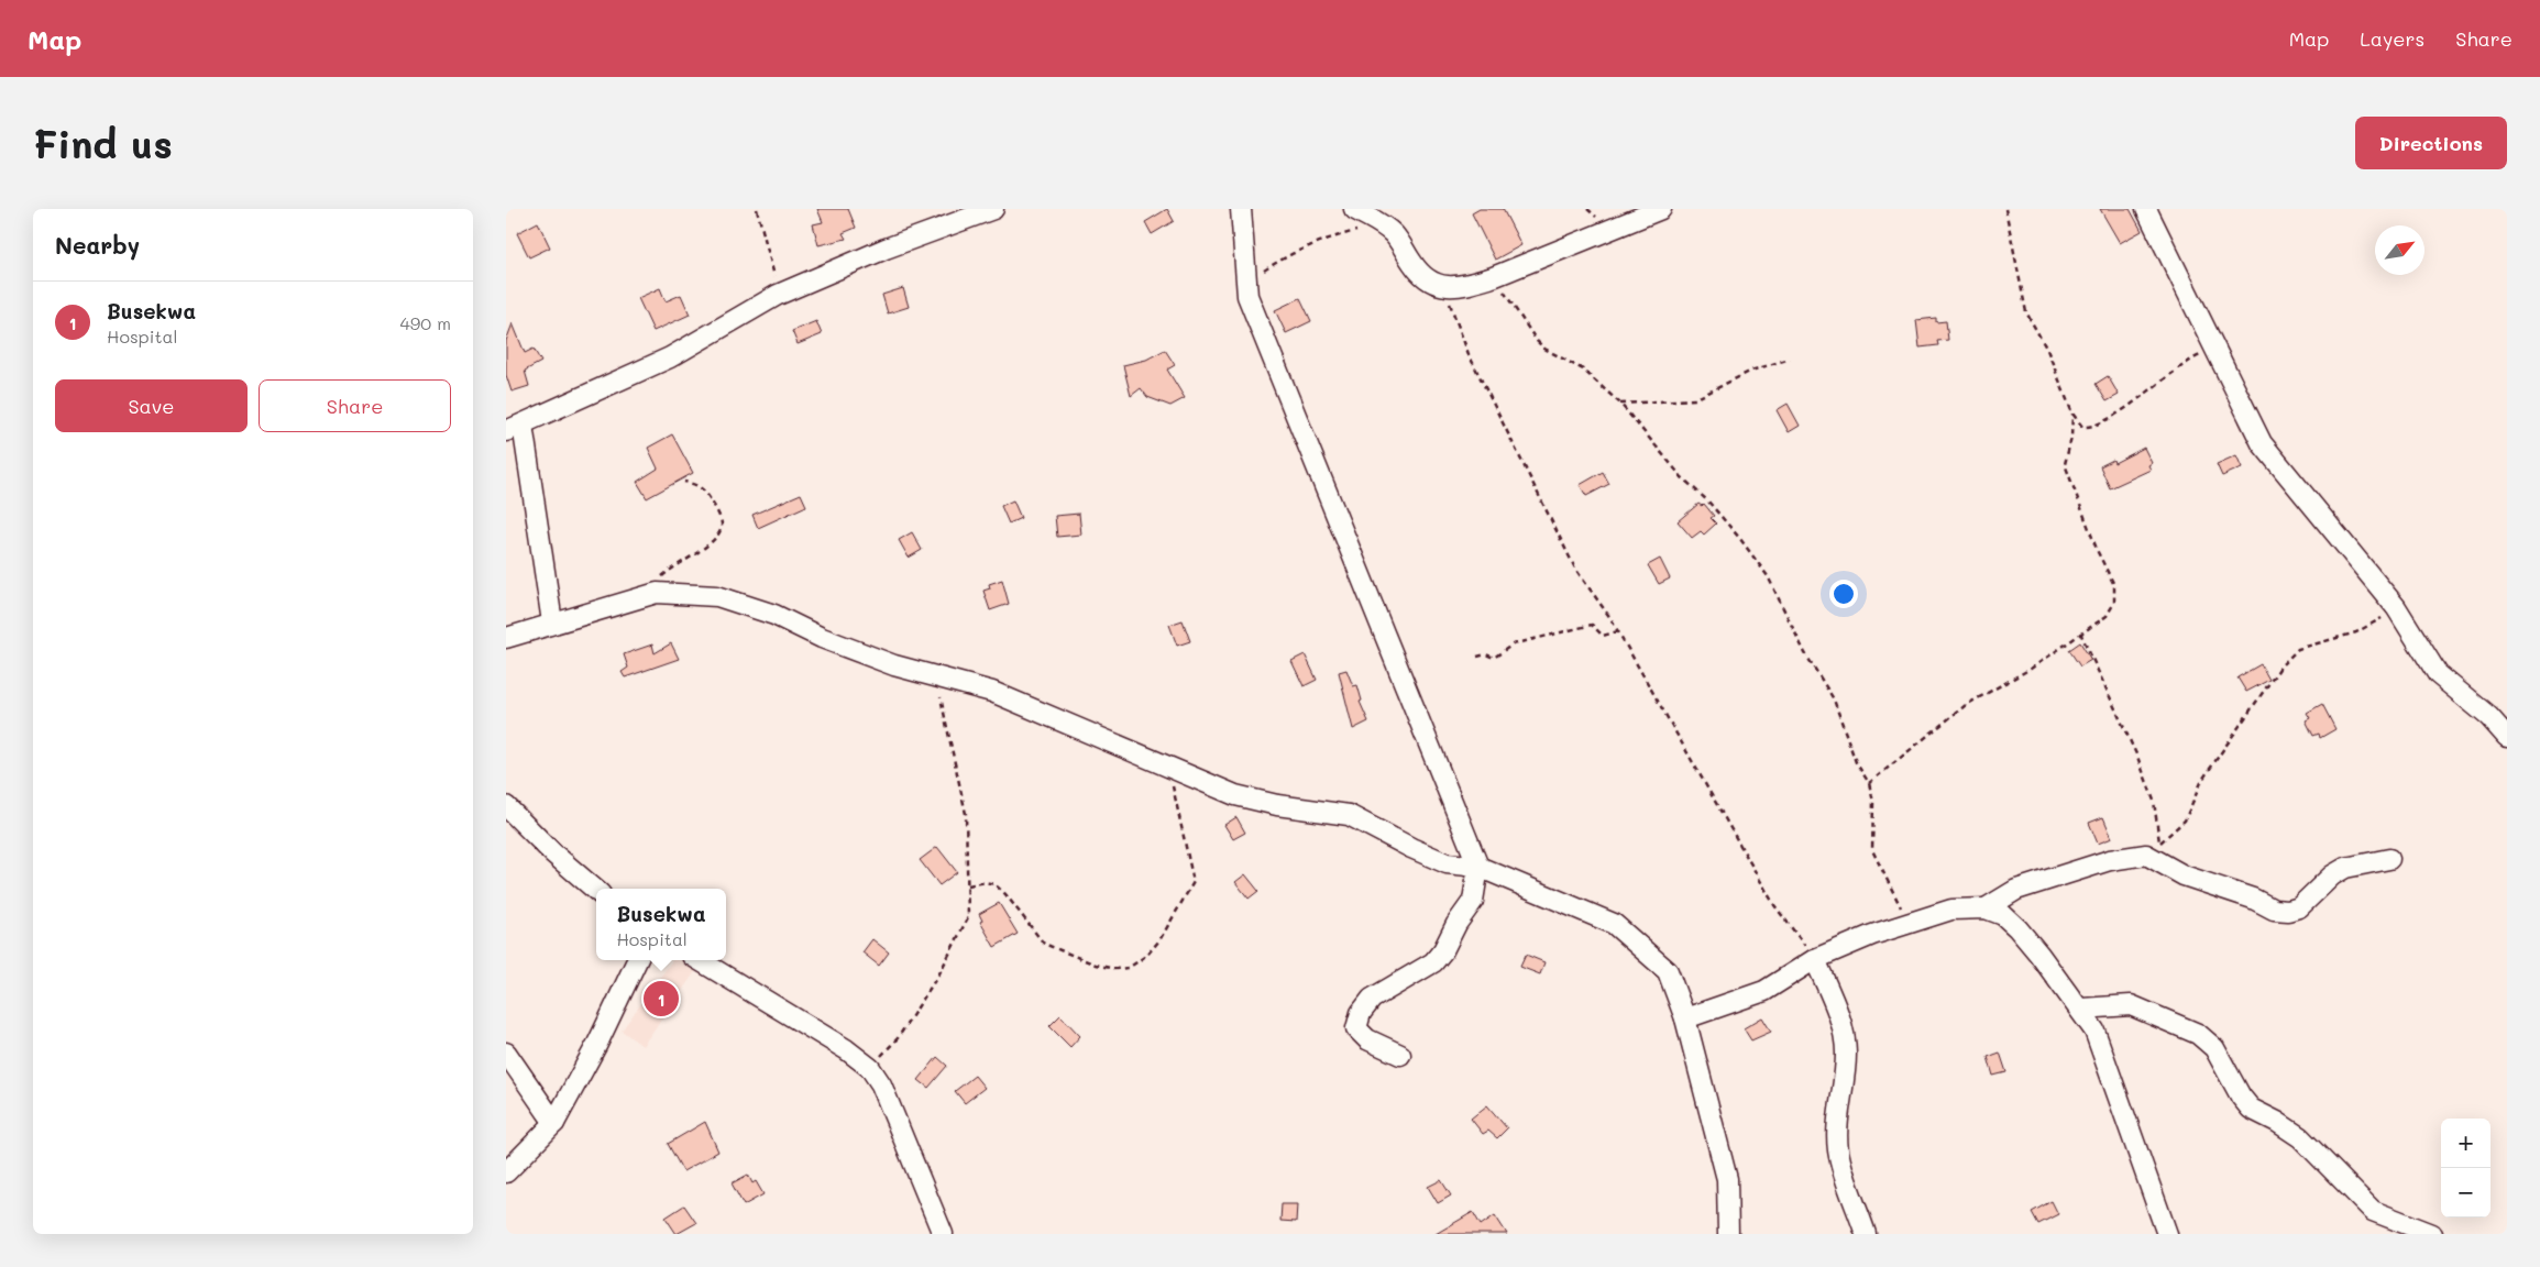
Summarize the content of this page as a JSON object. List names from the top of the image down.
{
  "north": "top right",
  "page": {
    "header": "Map",
    "nav": ["Map", "Layers", "Share"],
    "buttons": [
      "Directions",
      ["Save", "Share"]
    ],
    "title": "Find us",
    "heading": "Nearby",
    "list": [
      {
        "mark": "1",
        "name": "Busekwa",
        "note": "Hospital",
        "value": "490 m"
      }
    ],
    "popup": ["Busekwa", "Hospital"],
    "pins": "1",
    "map_buttons": ["+", "−"]
  }
}
